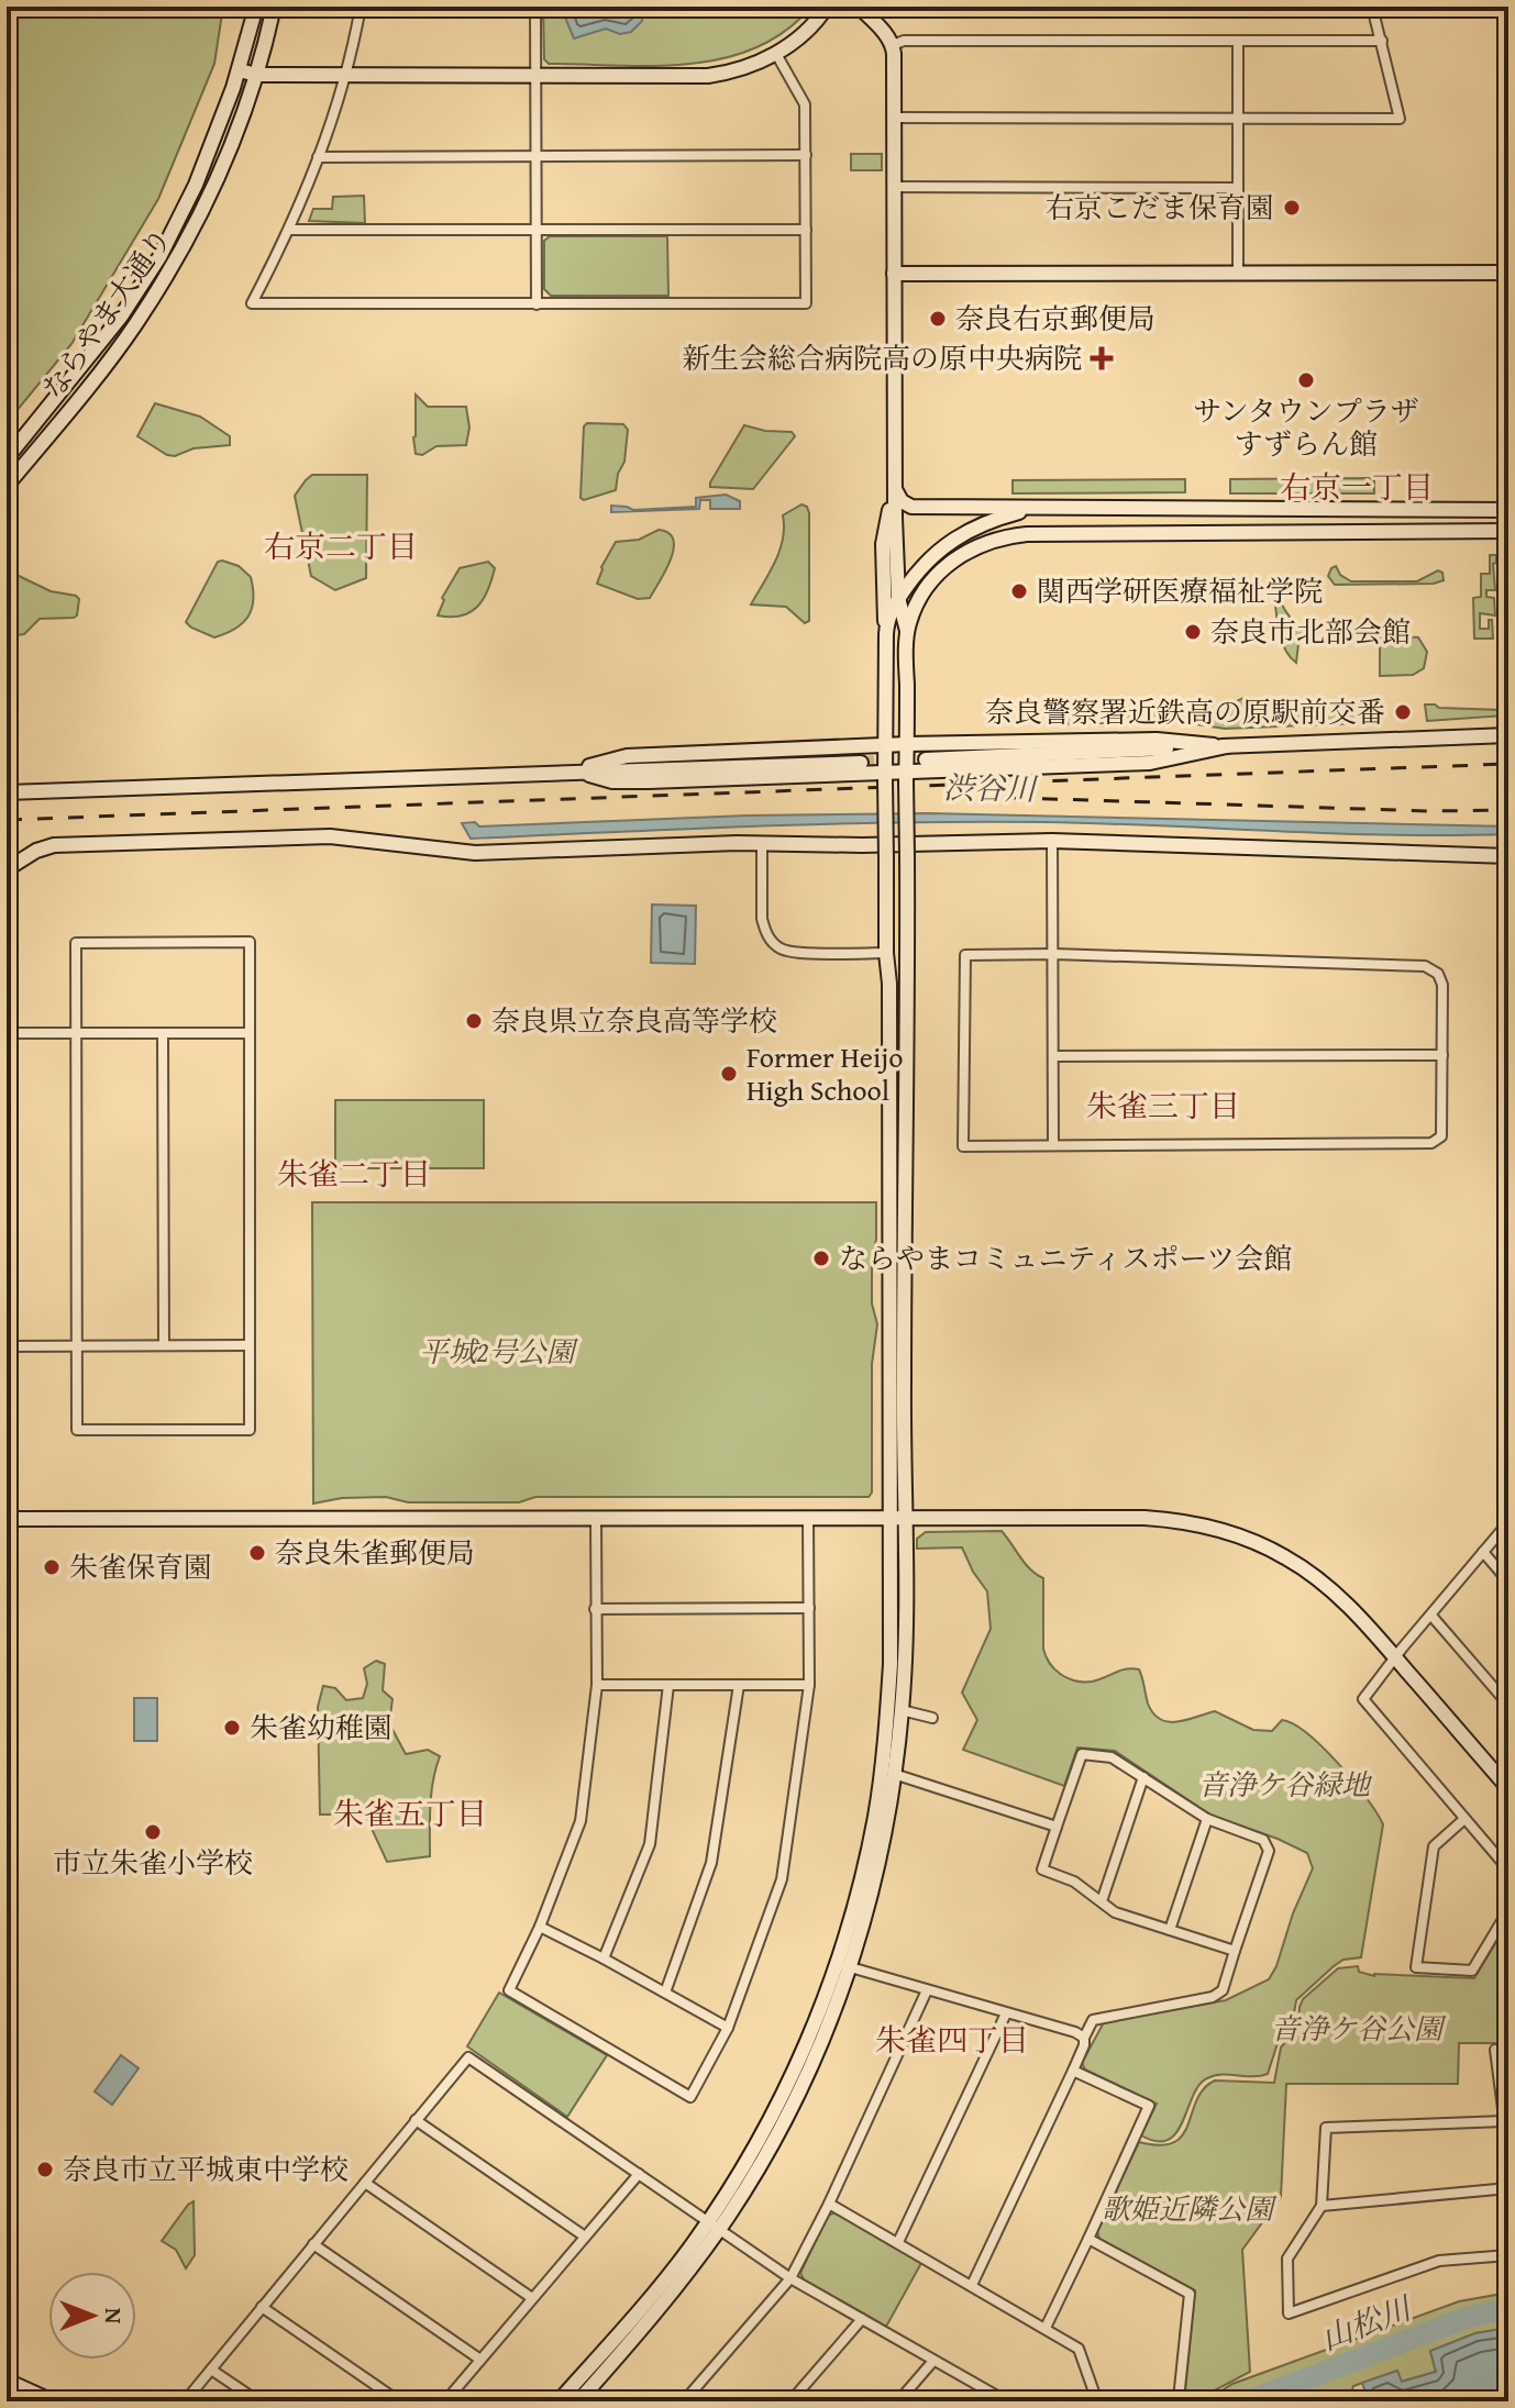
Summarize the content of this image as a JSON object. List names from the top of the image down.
{
  "streets": {
    "street": ["ならやま大通り"]
  },
  "districts": [
    "右京一丁目",
    "右京二丁目",
    "朱雀三丁目",
    "朱雀二丁目",
    "朱雀五丁目",
    "朱雀四丁目"
  ],
  "water": ["渋谷川", "山松川"],
  "parks": [
    "平城2号公園",
    "音浄ケ谷緑地",
    "音浄ケ谷公園",
    "歌姫近隣公園"
  ],
  "places": {
    "other": [
      "右京こだま保育園",
      "奈良右京郵便局",
      "サンタウンプラザ すずらん館",
      "関西学研医療福祉学院",
      "奈良市北部会館",
      "奈良警察署近鉄高の原駅前交番",
      "奈良県立奈良高等学校",
      "Former Heijo High School",
      "ならやまコミュニティスポーツ会館",
      "奈良朱雀郵便局",
      "朱雀保育園",
      "朱雀幼稚園",
      "市立朱雀小学校",
      "奈良市立平城東中学校"
    ],
    "health": ["新生会総合病院高の原中央病院"]
  },
  "north": "right"
}
